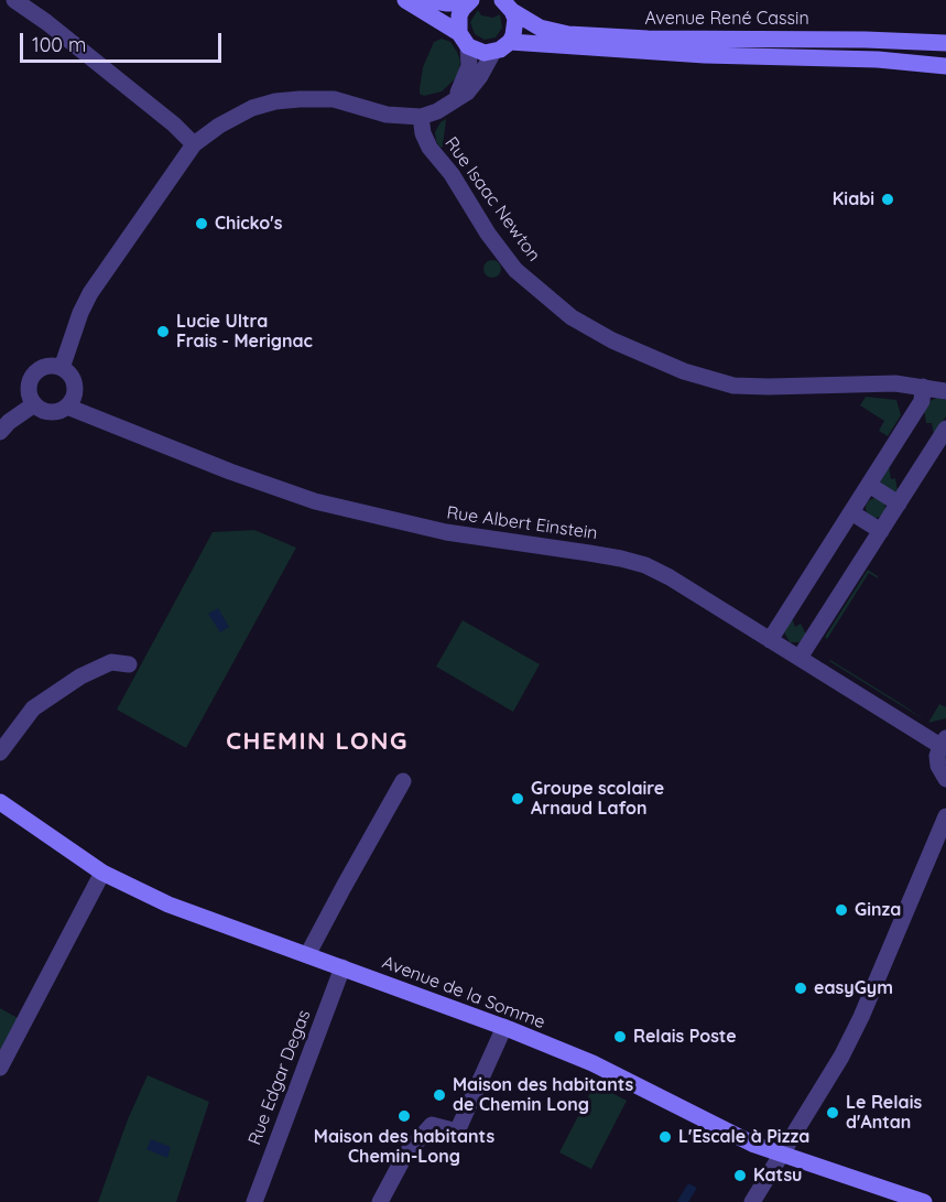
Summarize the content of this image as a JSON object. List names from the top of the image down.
{
  "streets": {
    "main road": ["Avenue René Cassin", "Avenue de la Somme"],
    "street": ["Rue Isaac Newton", "Rue Albert Einstein", "Rue Edgar Degas"]
  },
  "crossings": [
    ["Avenue de la Somme", "Rue Edgar Degas"]
  ],
  "districts": ["CHEMIN LONG"],
  "places": [
    "Kiabi",
    "Chicko's",
    "Lucie Ultra Frais - Merignac",
    "Groupe scolaire Arnaud Lafon",
    "Ginza",
    "easyGym",
    "Relais Poste",
    "Maison des habitants de Chemin Long",
    "Le Relais d'Antan",
    "Maison des habitants Chemin-Long",
    "L'Escale à Pizza",
    "Katsu"
  ],
  "scale_bar": "100 m"
}
